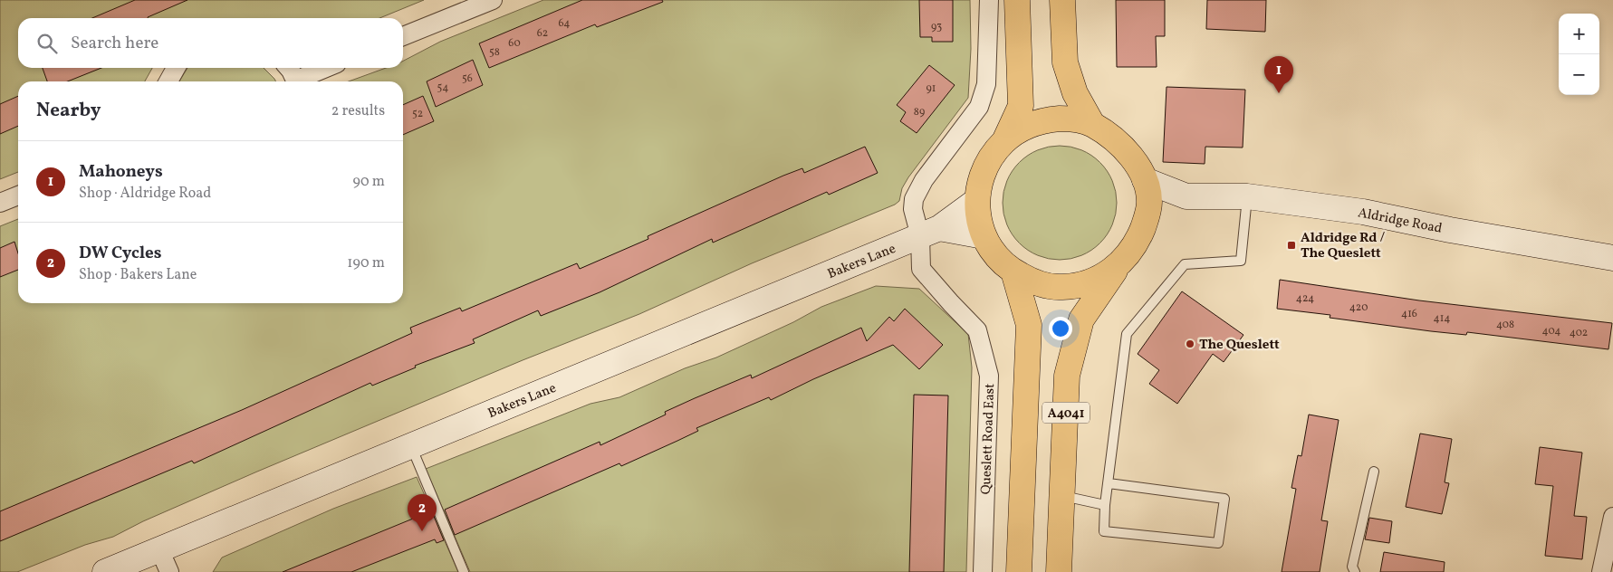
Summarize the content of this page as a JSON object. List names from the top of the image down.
{
  "streets": {
    "highway": ["A4041"],
    "street": ["Aldridge Road", "Bakers Lane", "Queslett Road East"]
  },
  "crossings": [
    ["Bakers Lane", "Queslett Road East"]
  ],
  "places": {
    "transit": ["Aldridge Rd / The Queslett"],
    "other": ["The Queslett"]
  },
  "house_numbers": [
    "64",
    "93",
    "62",
    "60",
    "58",
    "56",
    "54",
    "91",
    "89",
    "52",
    "424",
    "420",
    "416",
    "414",
    "408",
    "404",
    "402"
  ],
  "page": {
    "map_buttons": ["+", "−"],
    "search": "Search here",
    "pins": ["1", "2"],
    "heading": ["Nearby", "2 results"],
    "list": [
      {
        "mark": "1",
        "name": "Mahoneys",
        "note": "Shop · Aldridge Road",
        "value": "90 m"
      },
      {
        "mark": "2",
        "name": "DW Cycles",
        "note": "Shop · Bakers Lane",
        "value": "190 m"
      }
    ]
  }
}
